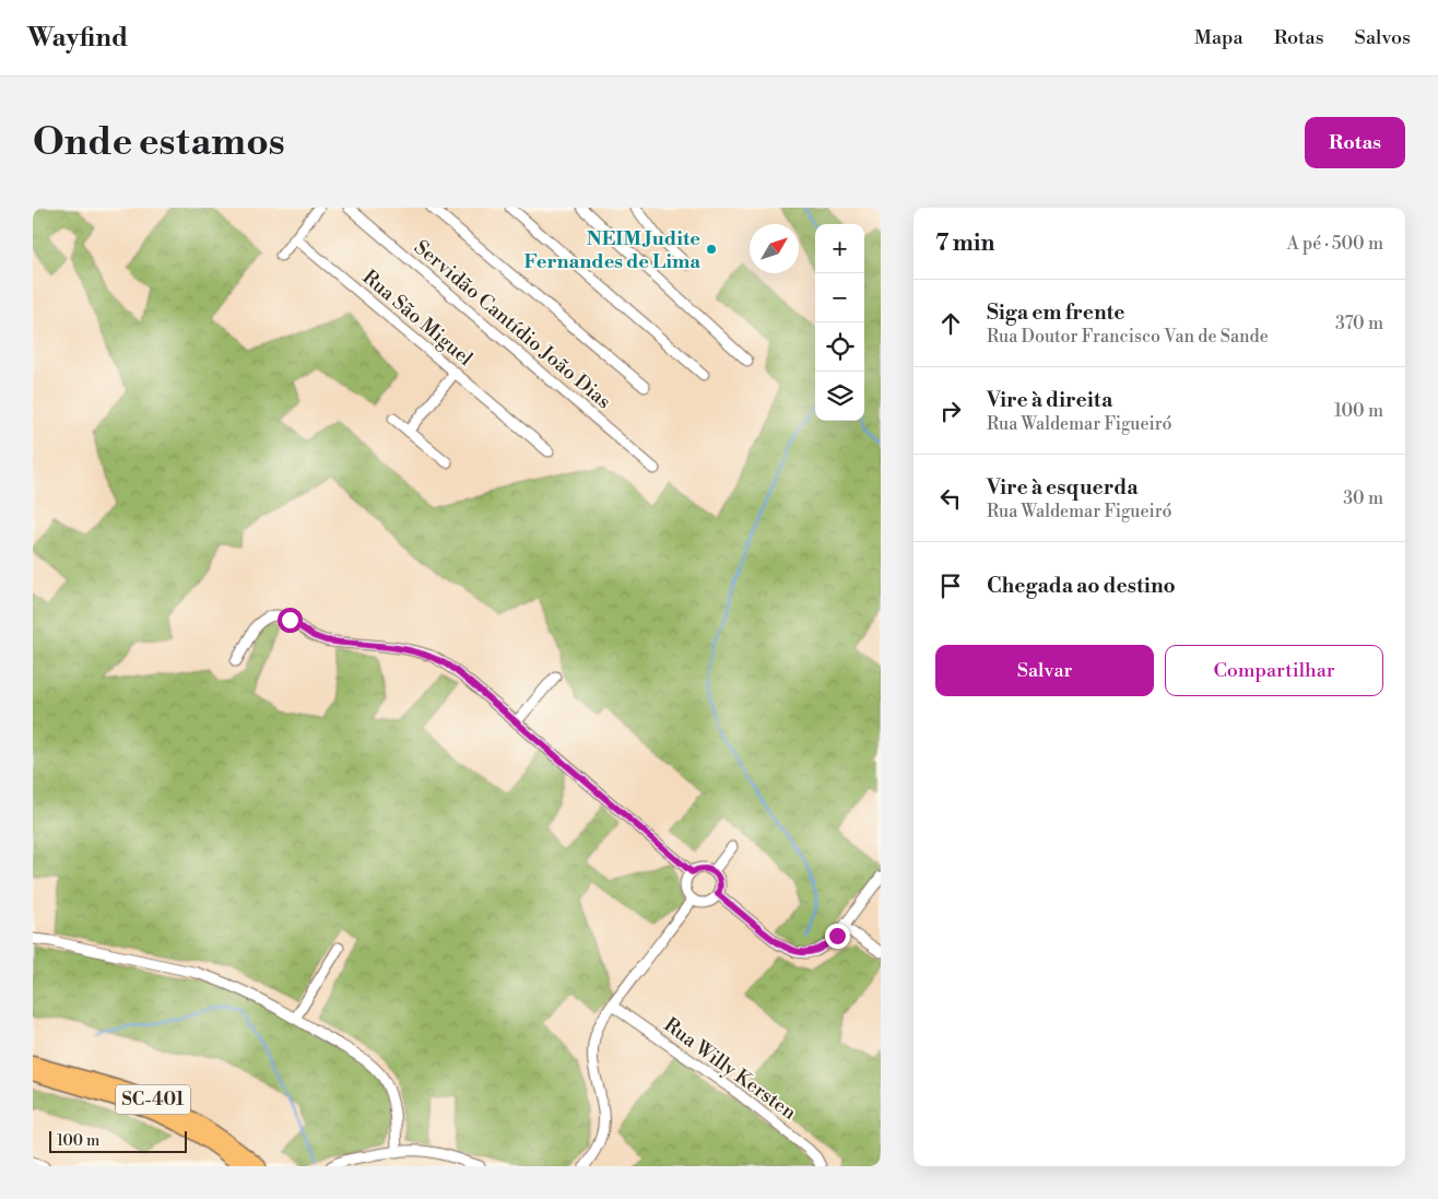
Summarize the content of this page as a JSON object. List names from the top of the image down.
{
  "streets": {
    "highway": ["SC-401"],
    "street": ["Rua São Miguel", "Servidão Cantídio João Dias", "Rua Willy Kersten"]
  },
  "places": ["NEIM Judite Fernandes de Lima"],
  "scale_bar": "100 m",
  "north": "top right",
  "page": {
    "header": "Wayfind",
    "nav": ["Mapa", "Rotas", "Salvos"],
    "buttons": [
      "Rotas",
      ["Salvar", "Compartilhar"]
    ],
    "title": "Onde estamos",
    "heading": ["7 min", "A pé · 500 m"],
    "map_buttons": ["+", "−"],
    "list": [
      ["Siga em frente", "Rua Doutor Francisco Van de Sande", "370 m"],
      ["Vire à direita", "Rua Waldemar Figueiró", "100 m"],
      ["Vire à esquerda", "Rua Waldemar Figueiró", "30 m"],
      "Chegada ao destino"
    ],
    "scale": "100 m"
  }
}
